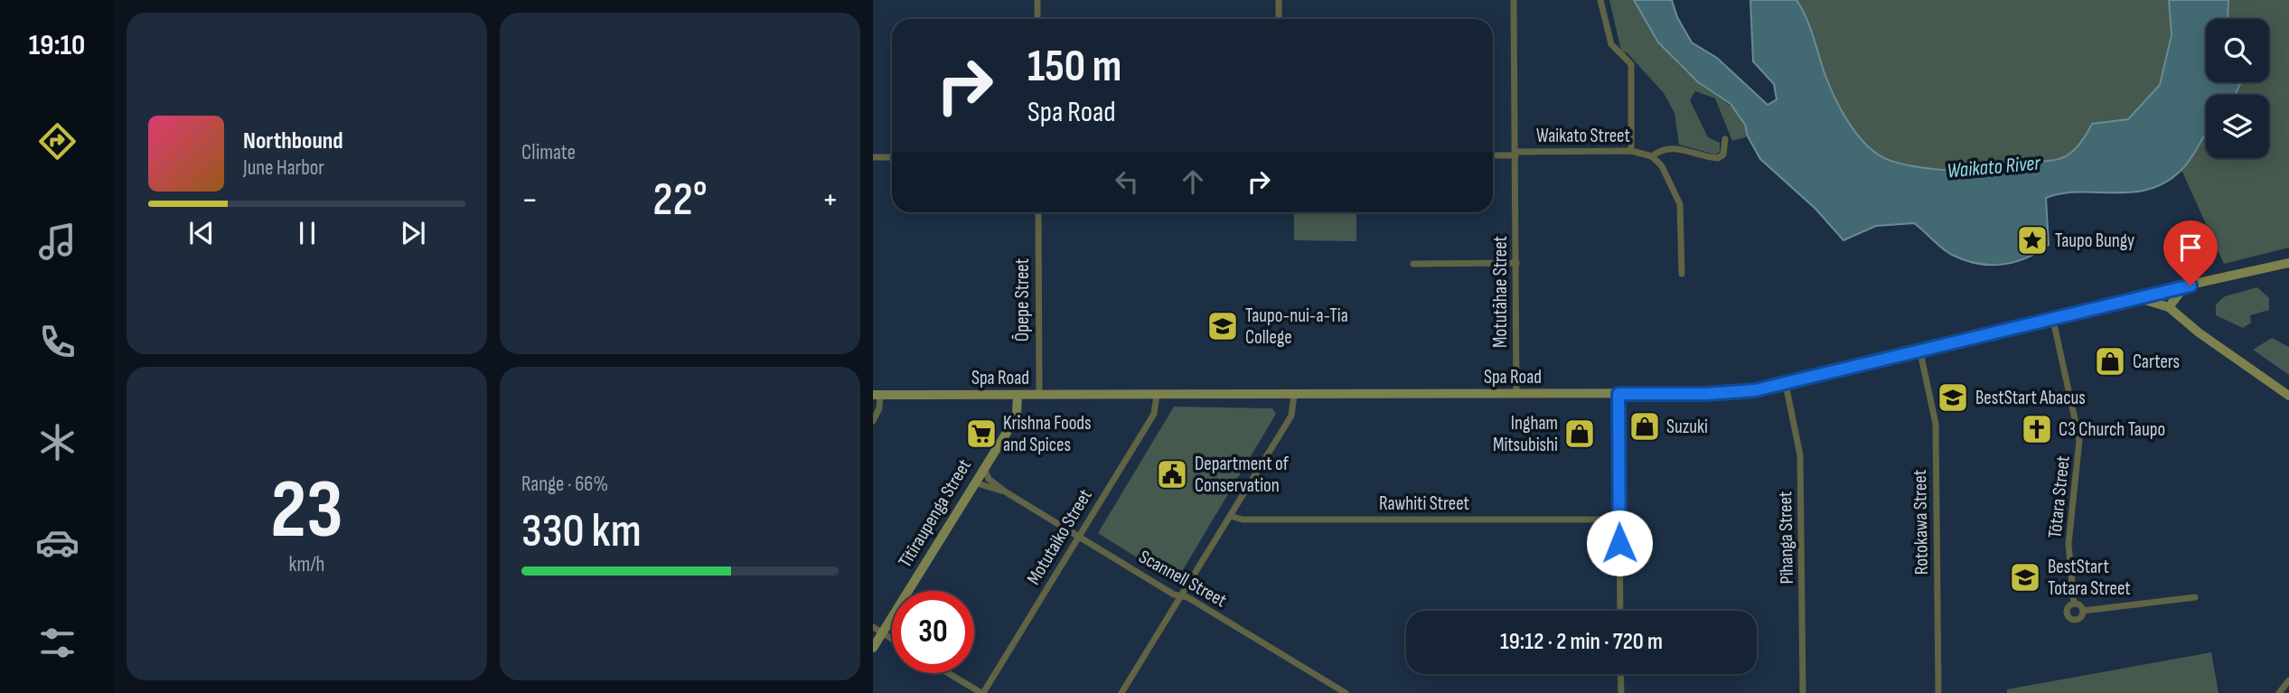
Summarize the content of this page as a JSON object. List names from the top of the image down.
{
  "streets": {
    "main road": ["Spa Road", "Tītīraupenga Street"],
    "street": [
      "Waikato Street",
      "Motutāhae Street",
      "Ōpepe Street",
      "Tōtara Street",
      "Rawhiti Street",
      "Rotokawa Street",
      "Motutaiko Street",
      "Pīhanga Street",
      "Scannell Street"
    ]
  },
  "crossings": [
    ["Waikato Street", "Motutāhae Street"],
    ["Motutāhae Street", "Spa Road"],
    ["Ōpepe Street", "Spa Road"],
    ["Spa Road", "Tōtara Street"],
    ["Spa Road", "Tītīraupenga Street"],
    ["Spa Road", "Rotokawa Street"],
    ["Spa Road", "Motutaiko Street"],
    ["Spa Road", "Pīhanga Street"],
    ["Tītīraupenga Street", "Scannell Street"],
    ["Motutaiko Street", "Scannell Street"]
  ],
  "water": ["Waikato River"],
  "places": {
    "place": ["Taupo Bungy"],
    "school or university": ["Taupo-nui-a-Tia College", "BestStart Abacus", "BestStart Totara Street"],
    "shop": ["Carters", "Suzuki", "Ingham Mitsubishi"],
    "church": ["C3 Church Taupo"],
    "supermarket": ["Krishna Foods and Spices"],
    "public building": ["Department of Conservation"]
  },
  "page": {
    "tabs": "19:10",
    "tile": [
      "Climate",
      ["23", "km/h"],
      ["Range · 66%", "330 km"]
    ],
    "turn": ["150 m", "Spa Road"],
    "song": ["Northbound", "June Harbor"],
    "heat": ["−", "22°", "+"],
    "limit": "30",
    "trip": "19:12 · 2 min · 720 m"
  }
}
